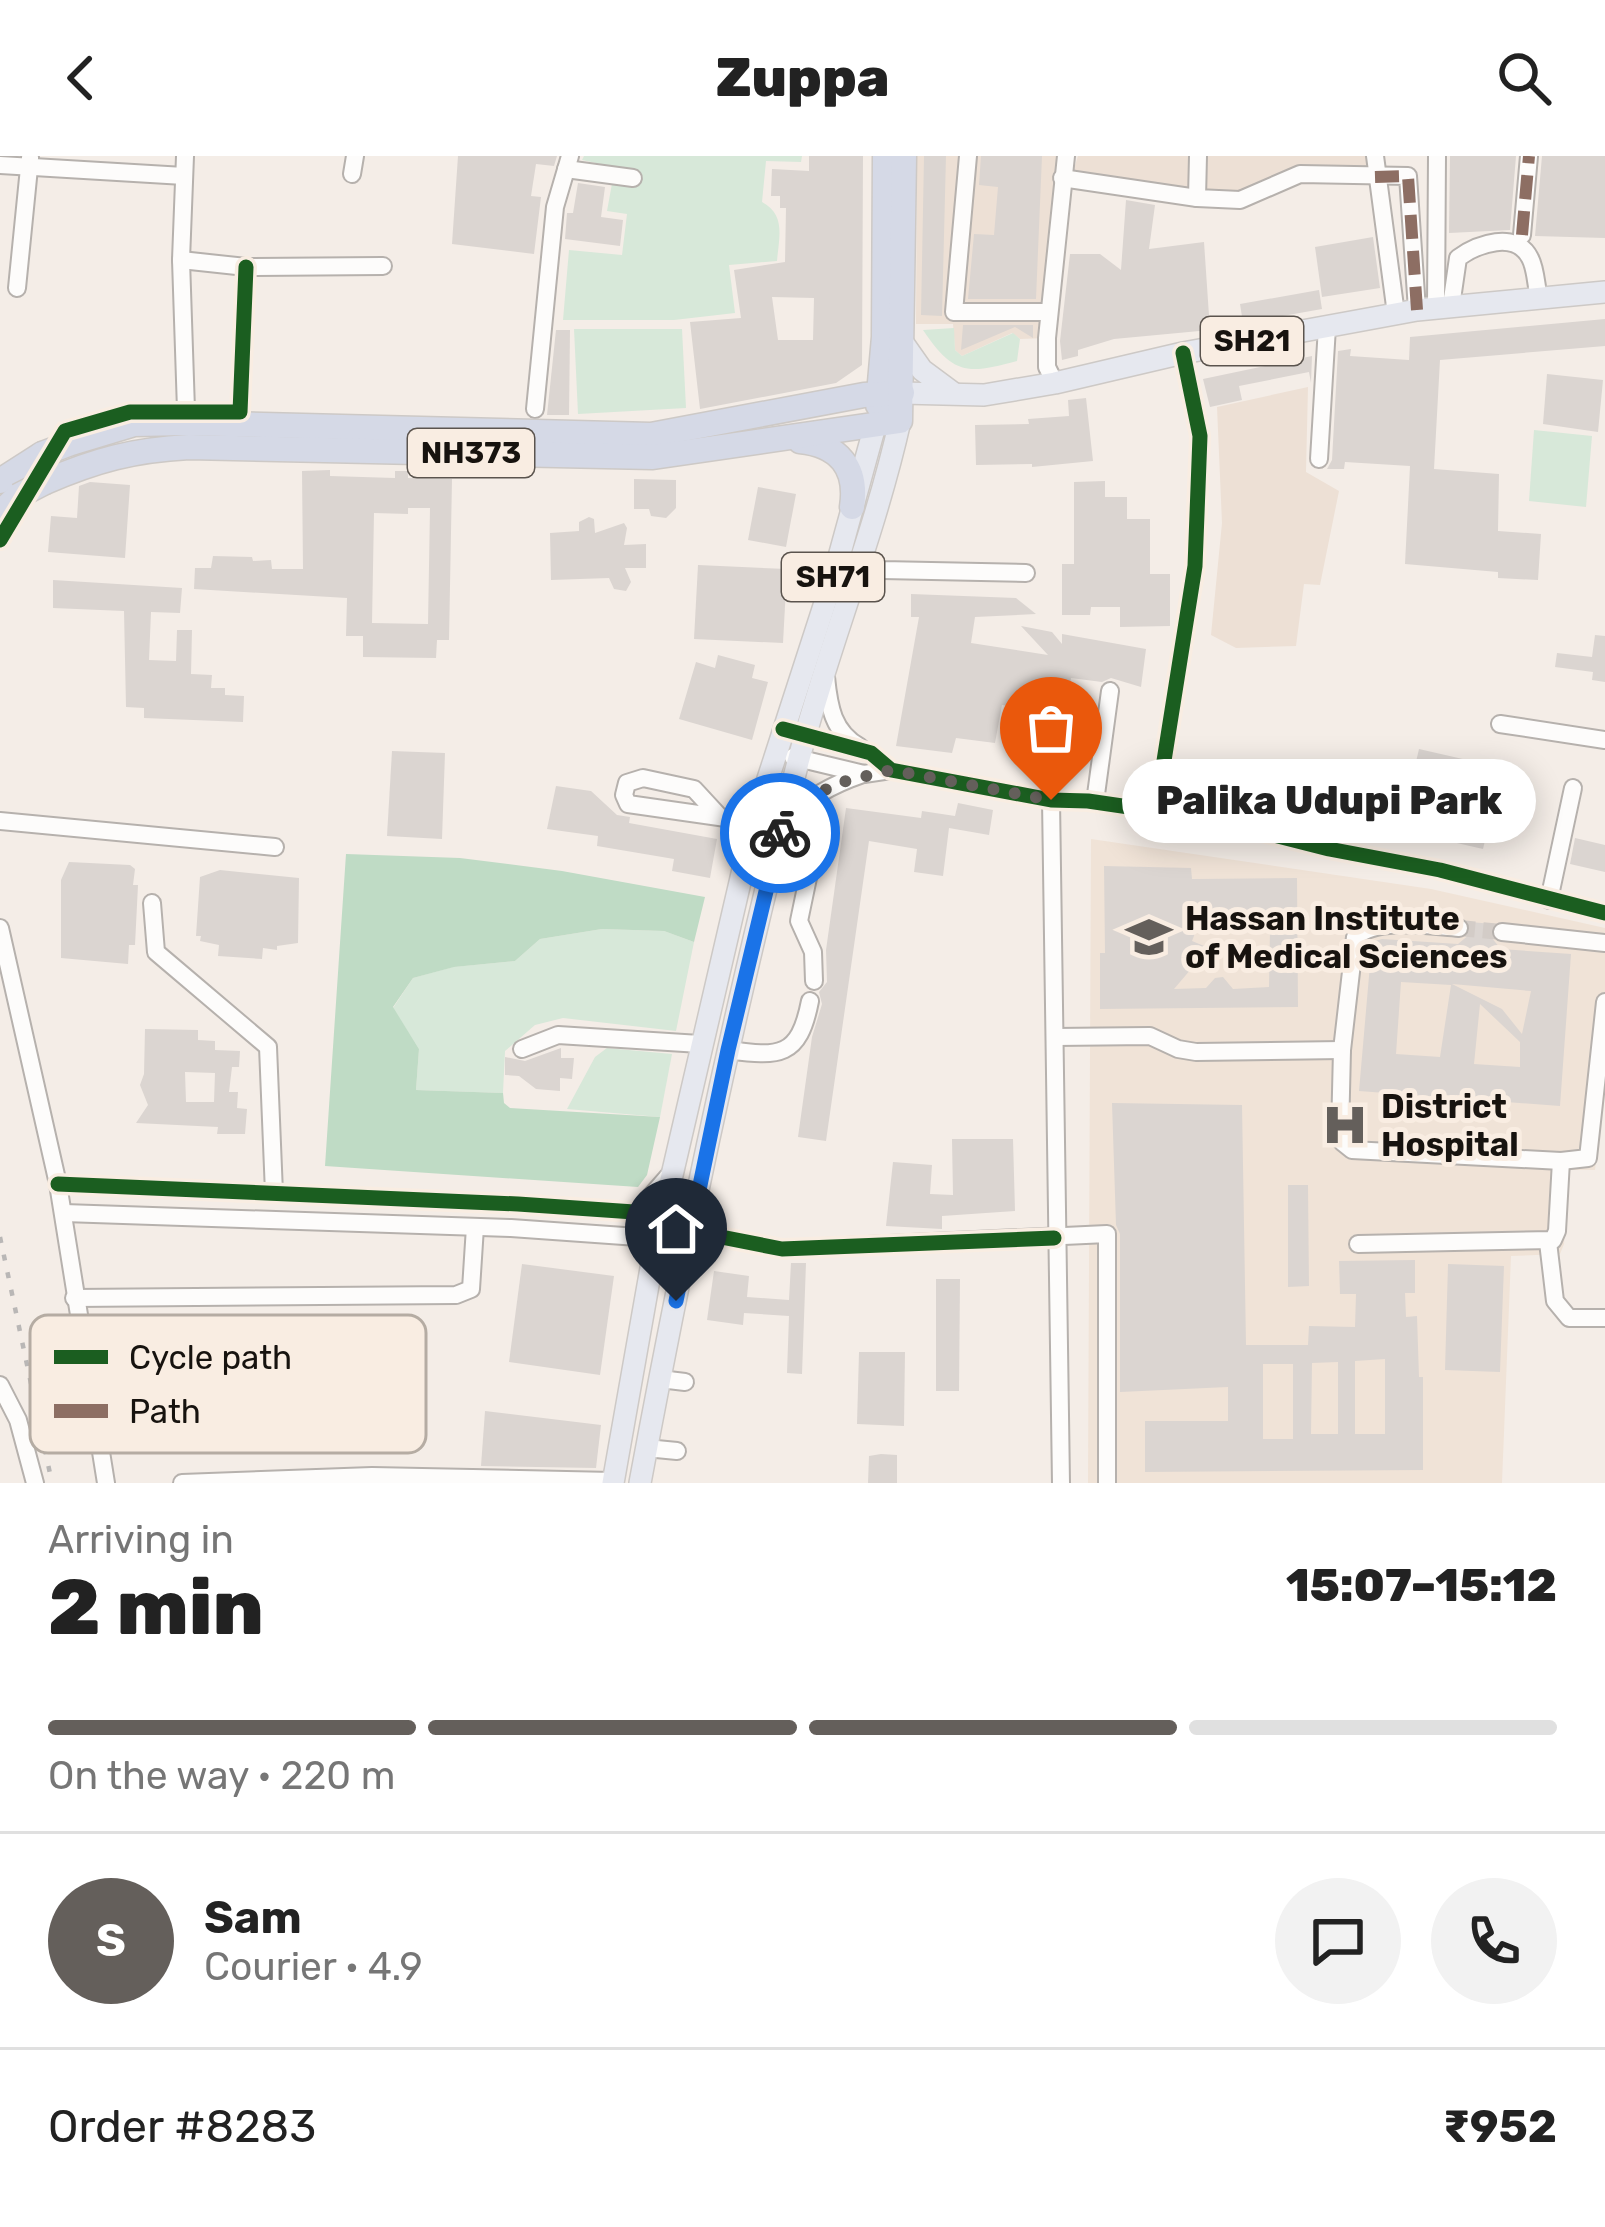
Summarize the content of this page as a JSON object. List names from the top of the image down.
{
  "streets": {
    "highway": ["NH373", "SH71"],
    "main road": ["SH21"]
  },
  "crossings": [
    ["SH21", "NH373"],
    ["SH21", "SH71"],
    ["NH373", "SH71"]
  ],
  "places": {
    "other": ["Palika Udupi Park"],
    "school or university": ["Hassan Institute of Medical Sciences"],
    "hospital": ["District Hospital"]
  },
  "legend": ["Cycle path", "Path"],
  "page": {
    "header": "Zuppa",
    "bubble": "Palika Udupi Park",
    "heading": ["2 min", "Arriving in", "15:07–15:12"],
    "panel": [
      "Sam",
      "Courier · 4.9",
      "Order #8283",
      "₹952"
    ],
    "bar": "On the way · 220 m",
    "round": "S"
  }
}
